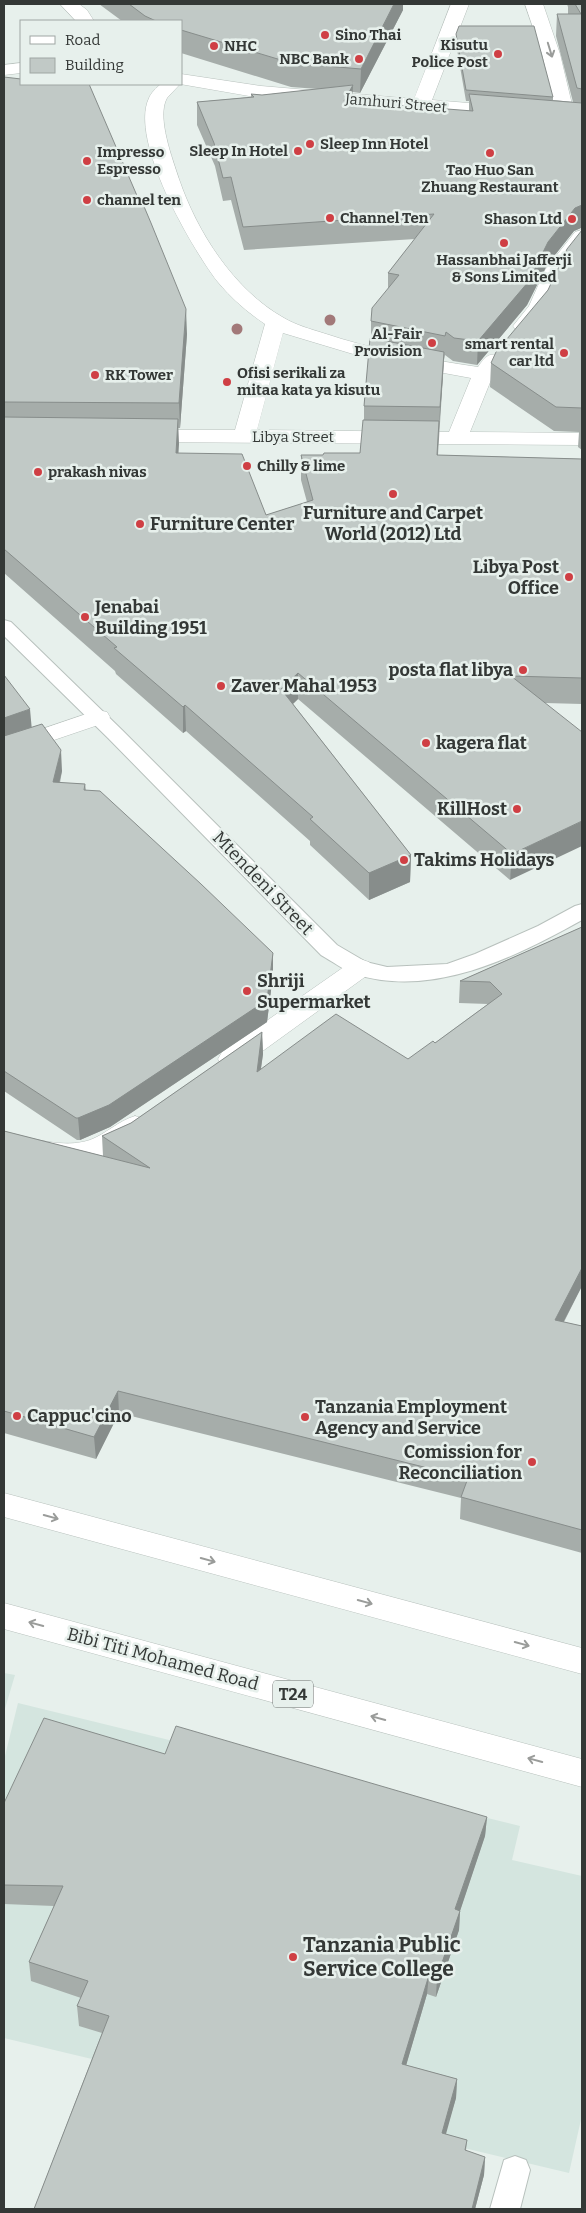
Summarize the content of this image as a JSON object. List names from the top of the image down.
{
  "streets": {
    "main road": [
      "Jamhuri Street",
      "Libya Street",
      "Bibi Titi Mohamed Road",
      "T24"
    ],
    "lane": ["Mtendeni Street"]
  },
  "places": [
    "Sino Thai",
    "NHC",
    "Kisutu Police Post",
    "NBC Bank",
    "Sleep Inn Hotel",
    "Sleep In Hotel",
    "Tao Huo San Zhuang Restaurant",
    "Impresso Espresso",
    "channel ten",
    "Channel Ten",
    "Shason Ltd",
    "Hassanbhai Jafferji & Sons Limited",
    "Al-Fair Provision",
    "smart rental car ltd",
    "RK Tower",
    "Ofisi serikali za mitaa kata ya kisutu",
    "Chilly & lime",
    "prakash nivas",
    "Furniture and Carpet World (2012) Ltd",
    "Furniture Center",
    "Libya Post Office",
    "Jenabai Building 1951",
    "posta flat libya",
    "Zaver Mahal 1953",
    "kagera flat",
    "KillHost",
    "Takims Holidays",
    "Shriji Supermarket",
    "Cappuc'cino",
    "Tanzania Employment Agency and Service",
    "Comission for Reconciliation",
    "Tanzania Public Service College"
  ],
  "legend": ["Road", "Building"]
}
